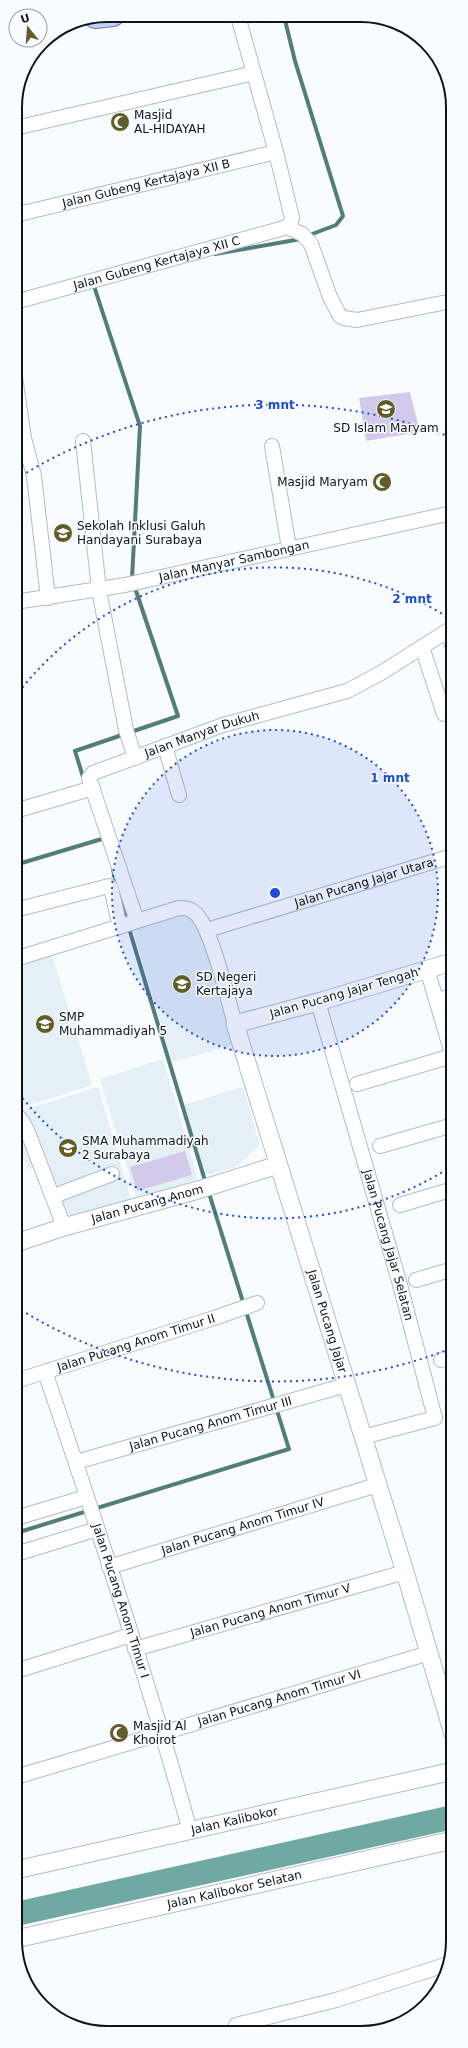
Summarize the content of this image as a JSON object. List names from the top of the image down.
{
  "streets": {
    "street": [
      "Jalan Gubeng Kertajaya XII B",
      "Jalan Gubeng Kertajaya XII C",
      "Jalan Manyar Sambongan",
      "Jalan Manyar Dukuh",
      "Jalan Pucang Jajar Utara",
      "Jalan Pucang Jajar Tengah",
      "Jalan Pucang Anom",
      "Jalan Pucang Jajar Selatan",
      "Jalan Pucang Jajar",
      "Jalan Pucang Anom Timur II",
      "Jalan Pucang Anom Timur III",
      "Jalan Pucang Anom Timur IV",
      "Jalan Pucang Anom Timur I",
      "Jalan Pucang Anom Timur V",
      "Jalan Pucang Anom Timur VI",
      "Jalan Kalibokor",
      "Jalan Kalibokor Selatan"
    ]
  },
  "crossings": [
    ["Jalan Manyar Dukuh", "Jalan Pucang Jajar"],
    ["Jalan Pucang Jajar Utara", "Jalan Pucang Jajar"],
    ["Jalan Pucang Jajar Tengah", "Jalan Pucang Jajar Selatan"],
    ["Jalan Pucang Jajar Tengah", "Jalan Pucang Jajar"],
    ["Jalan Pucang Anom", "Jalan Pucang Jajar"],
    ["Jalan Pucang Jajar Selatan", "Jalan Pucang Jajar"],
    ["Jalan Pucang Jajar", "Jalan Pucang Anom Timur III"],
    ["Jalan Pucang Jajar", "Jalan Pucang Anom Timur IV"],
    ["Jalan Pucang Jajar", "Jalan Pucang Anom Timur V"],
    ["Jalan Pucang Jajar", "Jalan Pucang Anom Timur VI"],
    ["Jalan Pucang Anom Timur II", "Jalan Pucang Anom Timur I"],
    ["Jalan Pucang Anom Timur III", "Jalan Pucang Anom Timur I"],
    ["Jalan Pucang Anom Timur IV", "Jalan Pucang Anom Timur I"],
    ["Jalan Pucang Anom Timur I", "Jalan Pucang Anom Timur V"],
    ["Jalan Pucang Anom Timur I", "Jalan Pucang Anom Timur VI"],
    ["Jalan Pucang Anom Timur I", "Jalan Kalibokor"]
  ],
  "places": {
    "mosque": ["Masjid AL-HIDAYAH", "Masjid Maryam", "Masjid Al Khoirot"],
    "school or university": [
      "SD Islam Maryam",
      "Sekolah Inklusi Galuh Handayani Surabaya",
      "SD Negeri Kertajaya",
      "SMP Muhammadiyah 5",
      "SMA Muhammadiyah 2 Surabaya"
    ]
  },
  "north": "top",
  "rings": ["3 mnt", "2 mnt", "1 mnt"]
}
